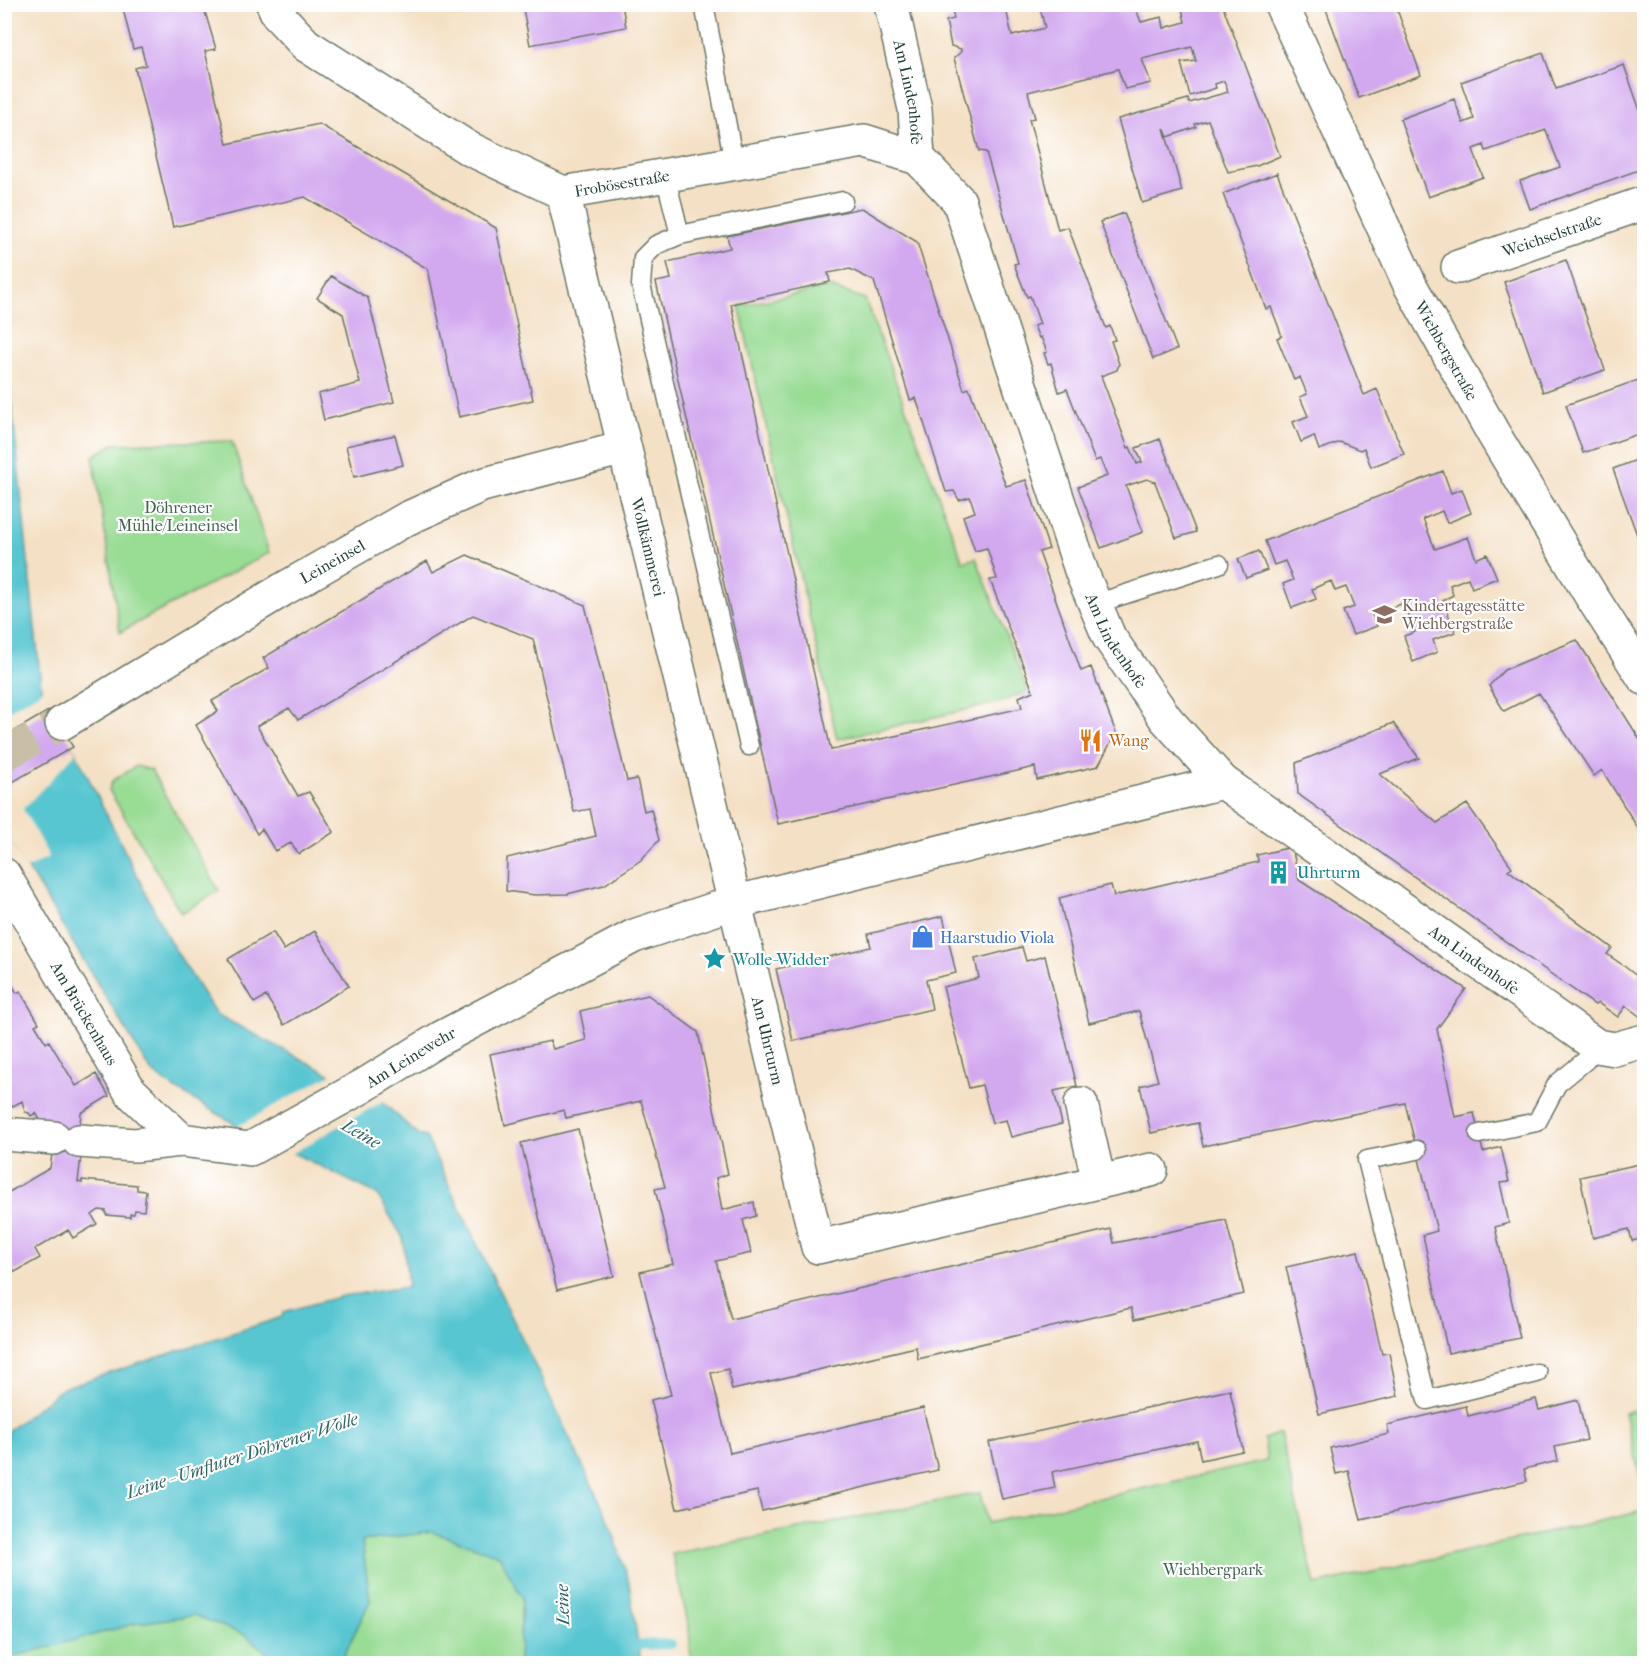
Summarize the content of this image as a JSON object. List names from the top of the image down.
{
  "streets": {
    "street": [
      "Am Lindenhofe",
      "Frobösestraße",
      "Weichselstraße",
      "Wiehbergstraße",
      "Wollkämmerei",
      "Leineinsel",
      "Am Brückenhaus",
      "Am Uhrturm",
      "Am Leinewehr"
    ]
  },
  "crossings": [
    ["Am Lindenhofe", "Frobösestraße"],
    ["Frobösestraße", "Wollkämmerei"],
    ["Wollkämmerei", "Leineinsel"],
    ["Wollkämmerei", "Am Uhrturm"],
    ["Wollkämmerei", "Am Leinewehr"],
    ["Am Brückenhaus", "Am Leinewehr"],
    ["Am Uhrturm", "Am Leinewehr"]
  ],
  "water": ["Leine", "Leine - Umfluter Döhrener Wolle"],
  "parks": ["Döhrener Mühle/Leineinsel", "Wiehbergpark"],
  "places": {
    "school or university": ["Kindertagesstätte Wiehbergstraße"],
    "restaurant": ["Wang"],
    "building": ["Uhrturm"],
    "shop": ["Haarstudio Viola"],
    "place": ["Wolle-Widder"]
  }
}
